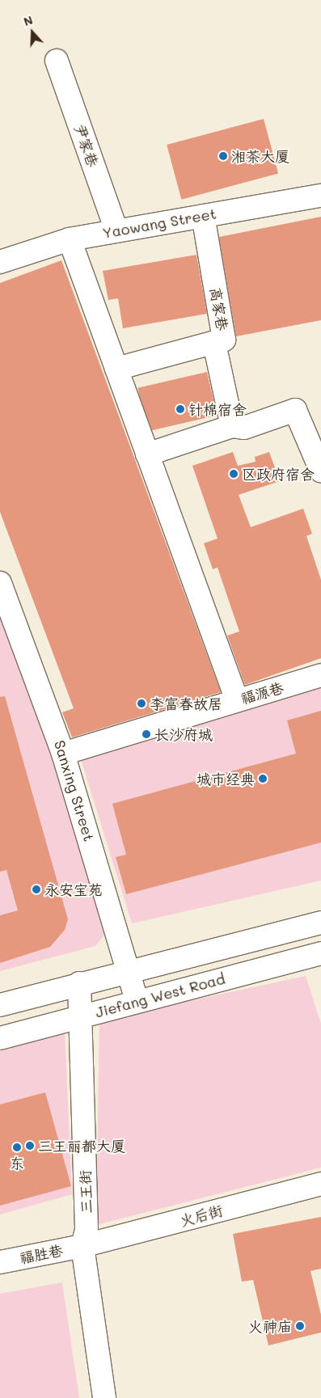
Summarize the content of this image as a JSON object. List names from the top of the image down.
{
  "streets": {
    "street": [
      "尹家巷",
      "Yaowang Street",
      "高家巷",
      "福源巷",
      "Sanxing Street",
      "Jiefang West Road",
      "三王街",
      "火后街",
      "福胜巷"
    ]
  },
  "crossings": [
    ["尹家巷", "Yaowang Street"],
    ["Yaowang Street", "高家巷"],
    ["福源巷", "Sanxing Street"],
    ["Sanxing Street", "Jiefang West Road"],
    ["Jiefang West Road", "三王街"],
    ["三王街", "火后街"],
    ["三王街", "福胜巷"],
    ["火后街", "福胜巷"]
  ],
  "places": [
    "湘茶大厦",
    "针棉宿舍",
    "区政府宿舍",
    "李富春故居",
    "长沙府城",
    "城市经典",
    "永安宝苑",
    "三王丽都大厦",
    "东",
    "火神庙"
  ],
  "north": "top"
}
